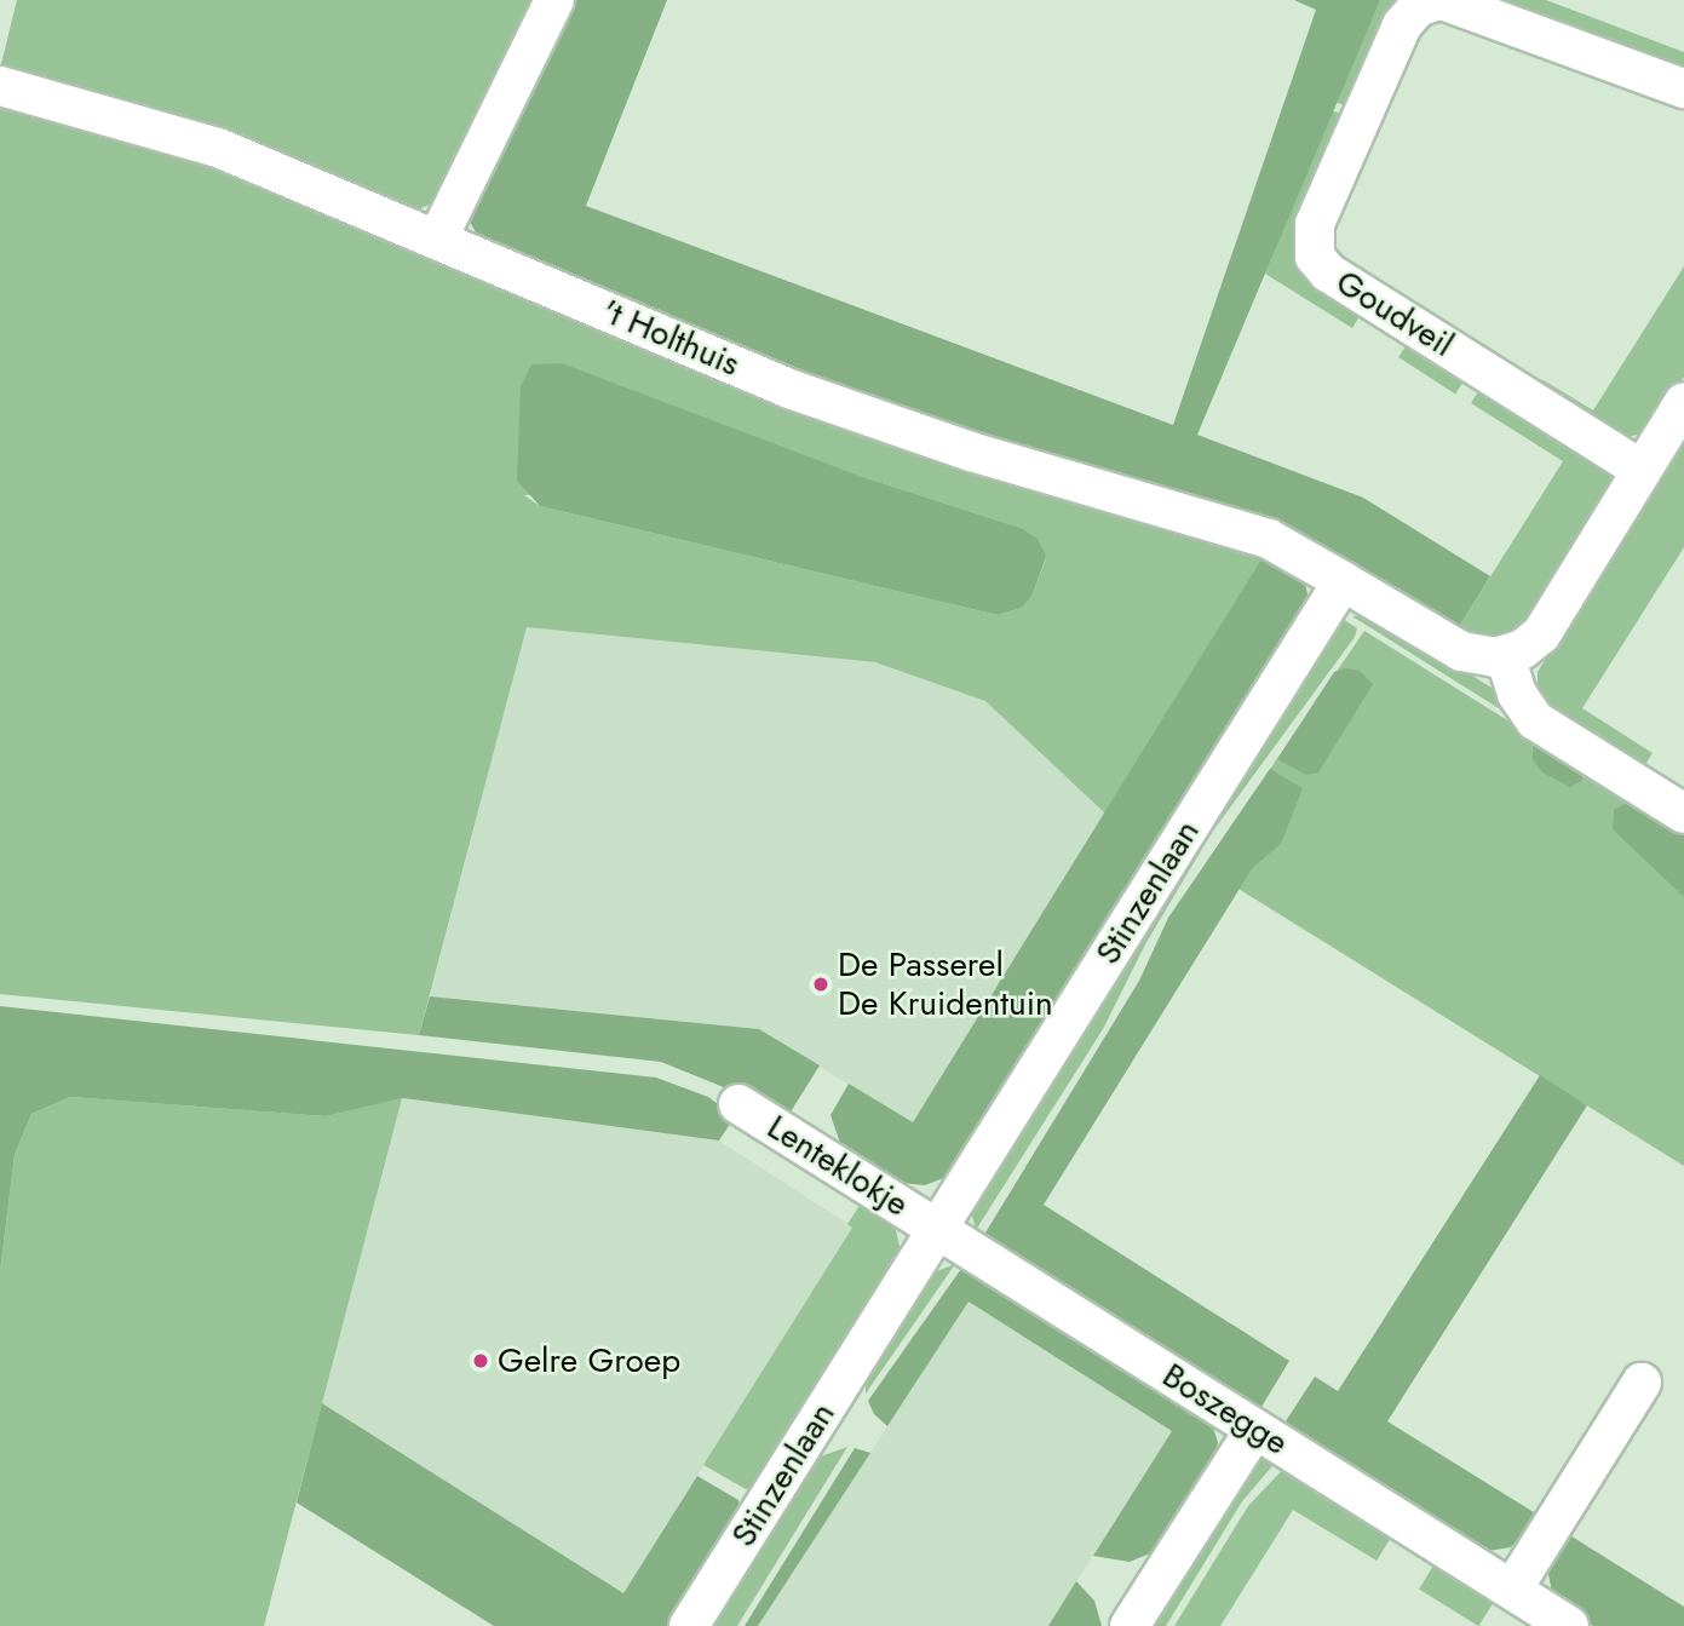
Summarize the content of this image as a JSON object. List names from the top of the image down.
{
  "streets": {
    "street": [
      "Goudveil",
      "'t Holthuis",
      "Stinzenlaan",
      "Lenteklokje",
      "Boszegge"
    ]
  },
  "crossings": [
    ["'t Holthuis", "Stinzenlaan"],
    ["Stinzenlaan", "Lenteklokje"],
    ["Stinzenlaan", "Boszegge"],
    ["Lenteklokje", "Boszegge"]
  ],
  "places": ["De Passerel De Kruidentuin", "Gelre Groep"]
}
